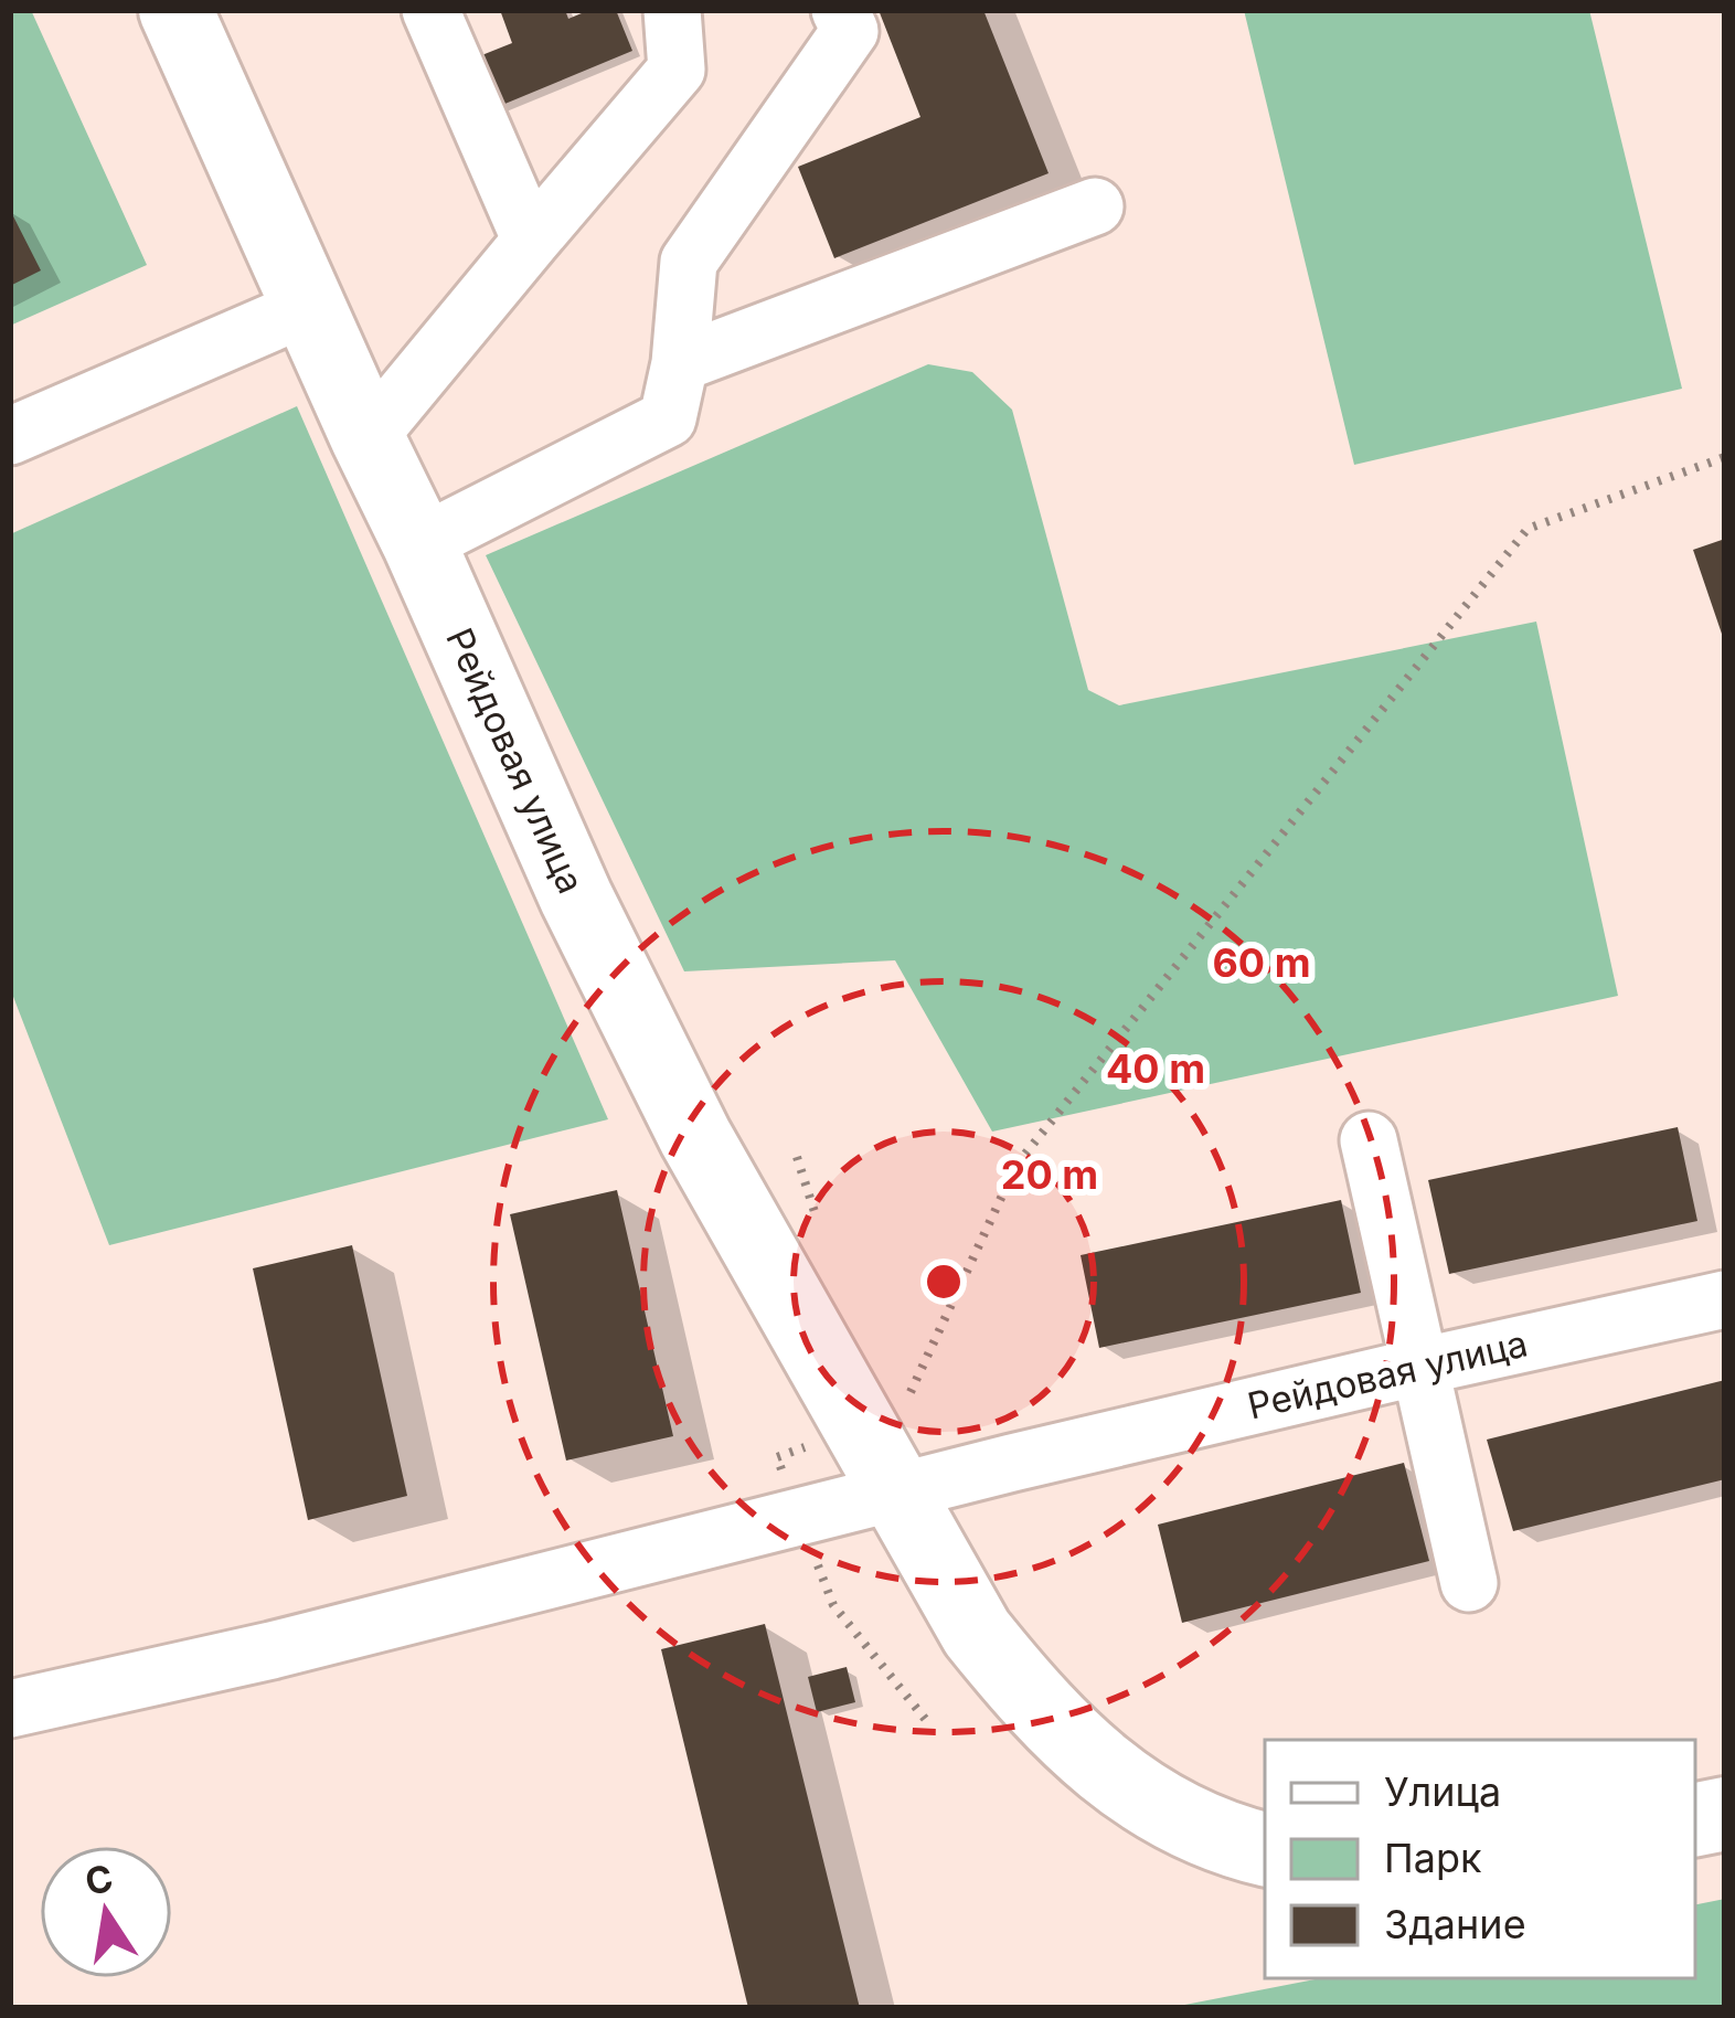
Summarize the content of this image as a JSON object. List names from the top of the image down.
{
  "streets": {
    "main road": ["Рейдовая улица"]
  },
  "legend": ["Улица", "Парк", "Здание"],
  "north": "top",
  "rings": ["60 m", "40 m", "20 m"]
}
